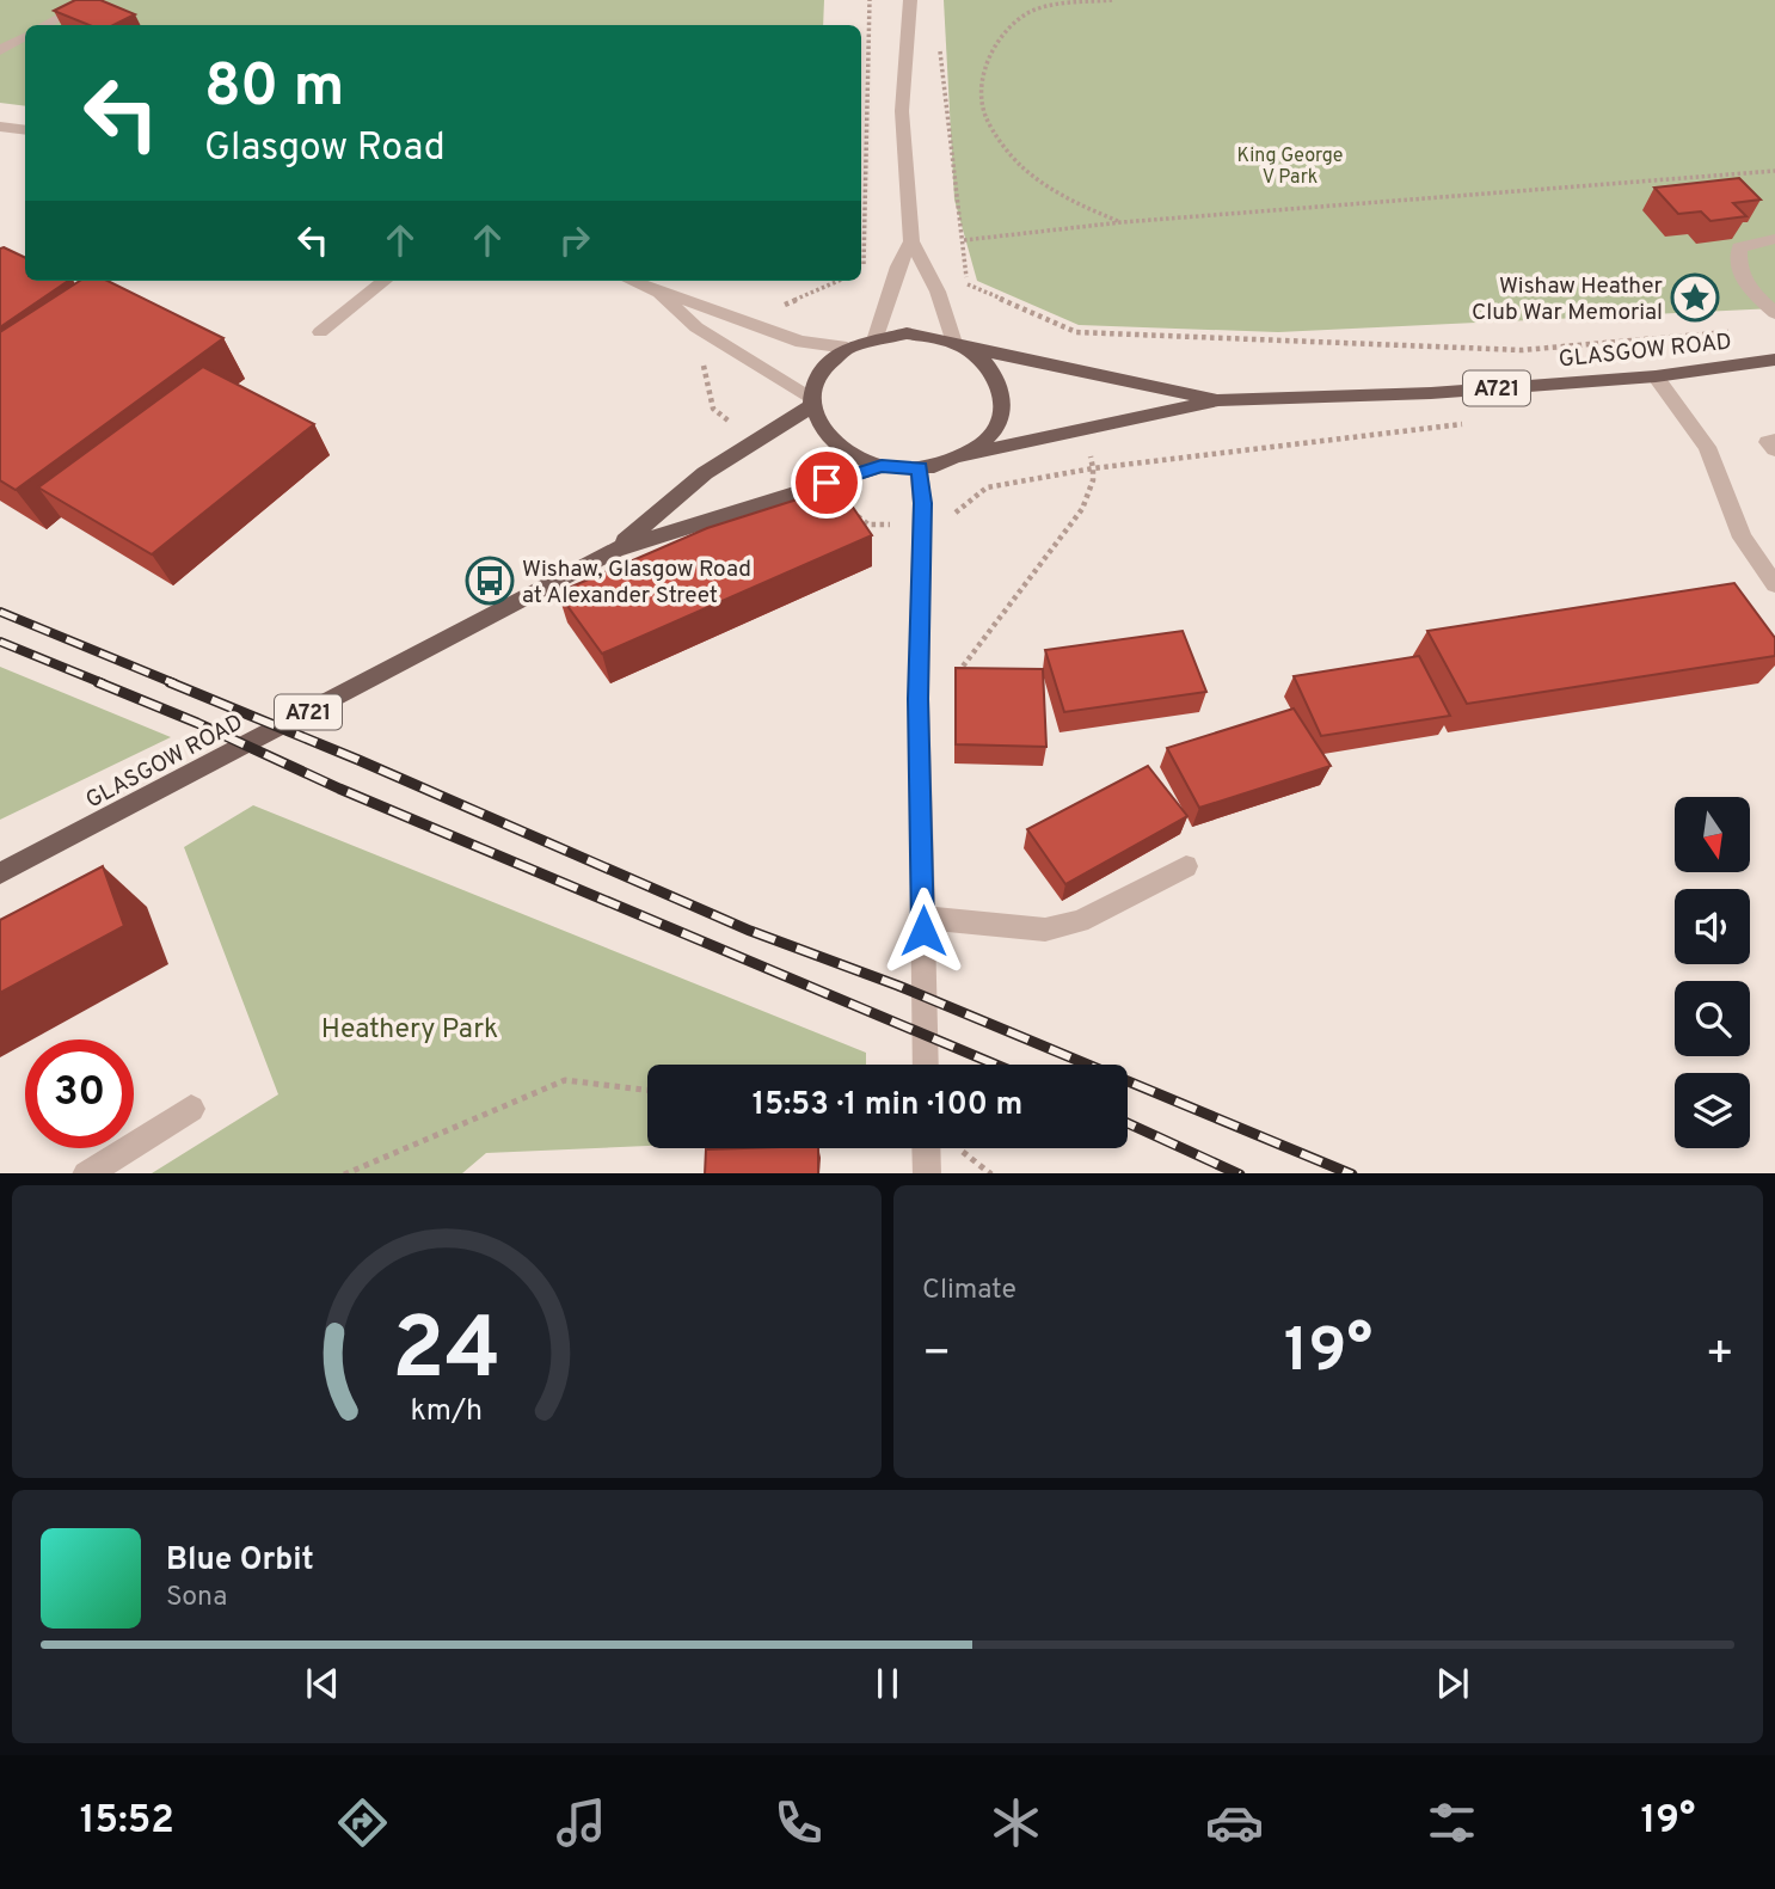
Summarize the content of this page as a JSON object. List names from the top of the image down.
{
  "streets": {
    "main road": ["GLASGOW ROAD", "A721"]
  },
  "parks": ["King George V Park", "Heathery Park"],
  "places": {
    "place": ["Wishaw Heather Club War Memorial"],
    "bus stop": ["Wishaw, Glasgow Road at Alexander Street"]
  },
  "north": "bottom",
  "page": {
    "turn": ["80 m", "Glasgow Road"],
    "limit": "30",
    "trip": "15:53 · 1 min · 100 m",
    "tile": "Climate",
    "heat": ["−", "19°", "+"],
    "song": ["Blue Orbit", "Sona"],
    "tabs": ["15:52", "19°"],
    "gauge": ["24", "km/h"]
  }
}
